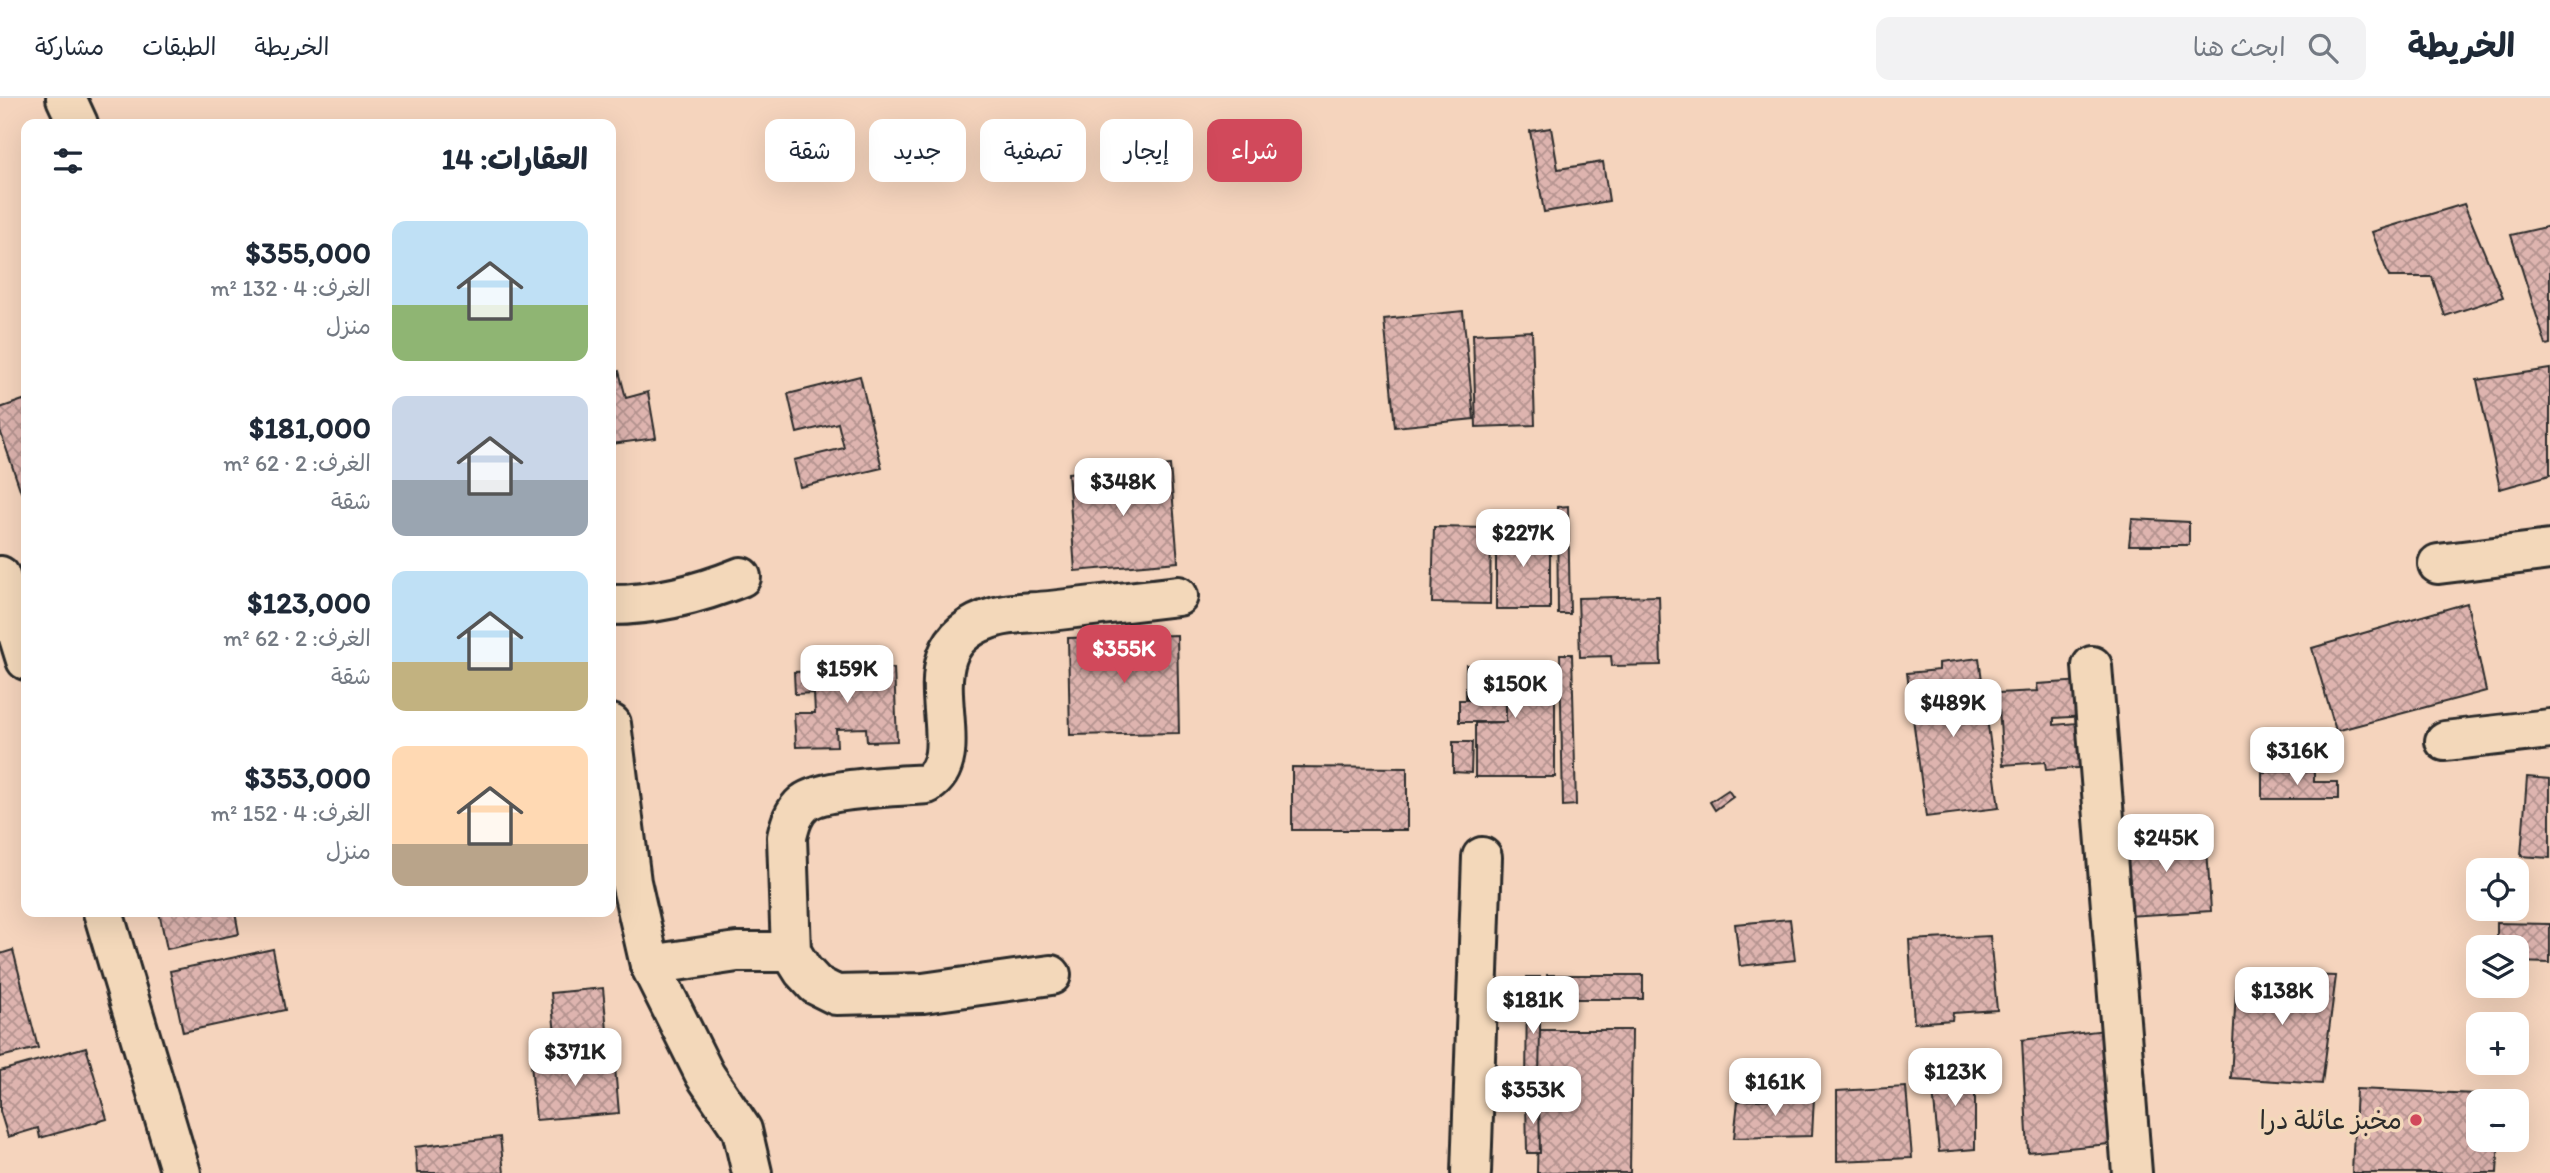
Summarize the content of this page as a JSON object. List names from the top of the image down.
{
  "places": ["مخبز عائلة درا"],
  "page": {
    "header": "الخريطة",
    "search": "ابحث هنا",
    "nav": ["الخريطة", "الطبقات", "مشاركة"],
    "chip": [
      "شراء",
      "إيجار",
      "تصفية",
      "جديد",
      "شقة"
    ],
    "heading": "العقارات: 14",
    "list": [
      {
        "name": "$355,000",
        "note": "الغرف: 4 · 132 m² · منزل"
      },
      {
        "name": "$181,000",
        "note": "الغرف: 2 · 62 m² · شقة"
      },
      {
        "name": "$123,000",
        "note": "الغرف: 2 · 62 m² · شقة"
      },
      {
        "name": "$353,000",
        "note": "الغرف: 4 · 152 m² · منزل"
      }
    ],
    "price": [
      "$348K",
      "$227K",
      "$355K",
      "$159K",
      "$150K",
      "$489K",
      "$316K",
      "$245K",
      "$138K",
      "$181K",
      "$371K",
      "$123K",
      "$161K",
      "$353K"
    ],
    "map_buttons": ["+", "−"]
  }
}
